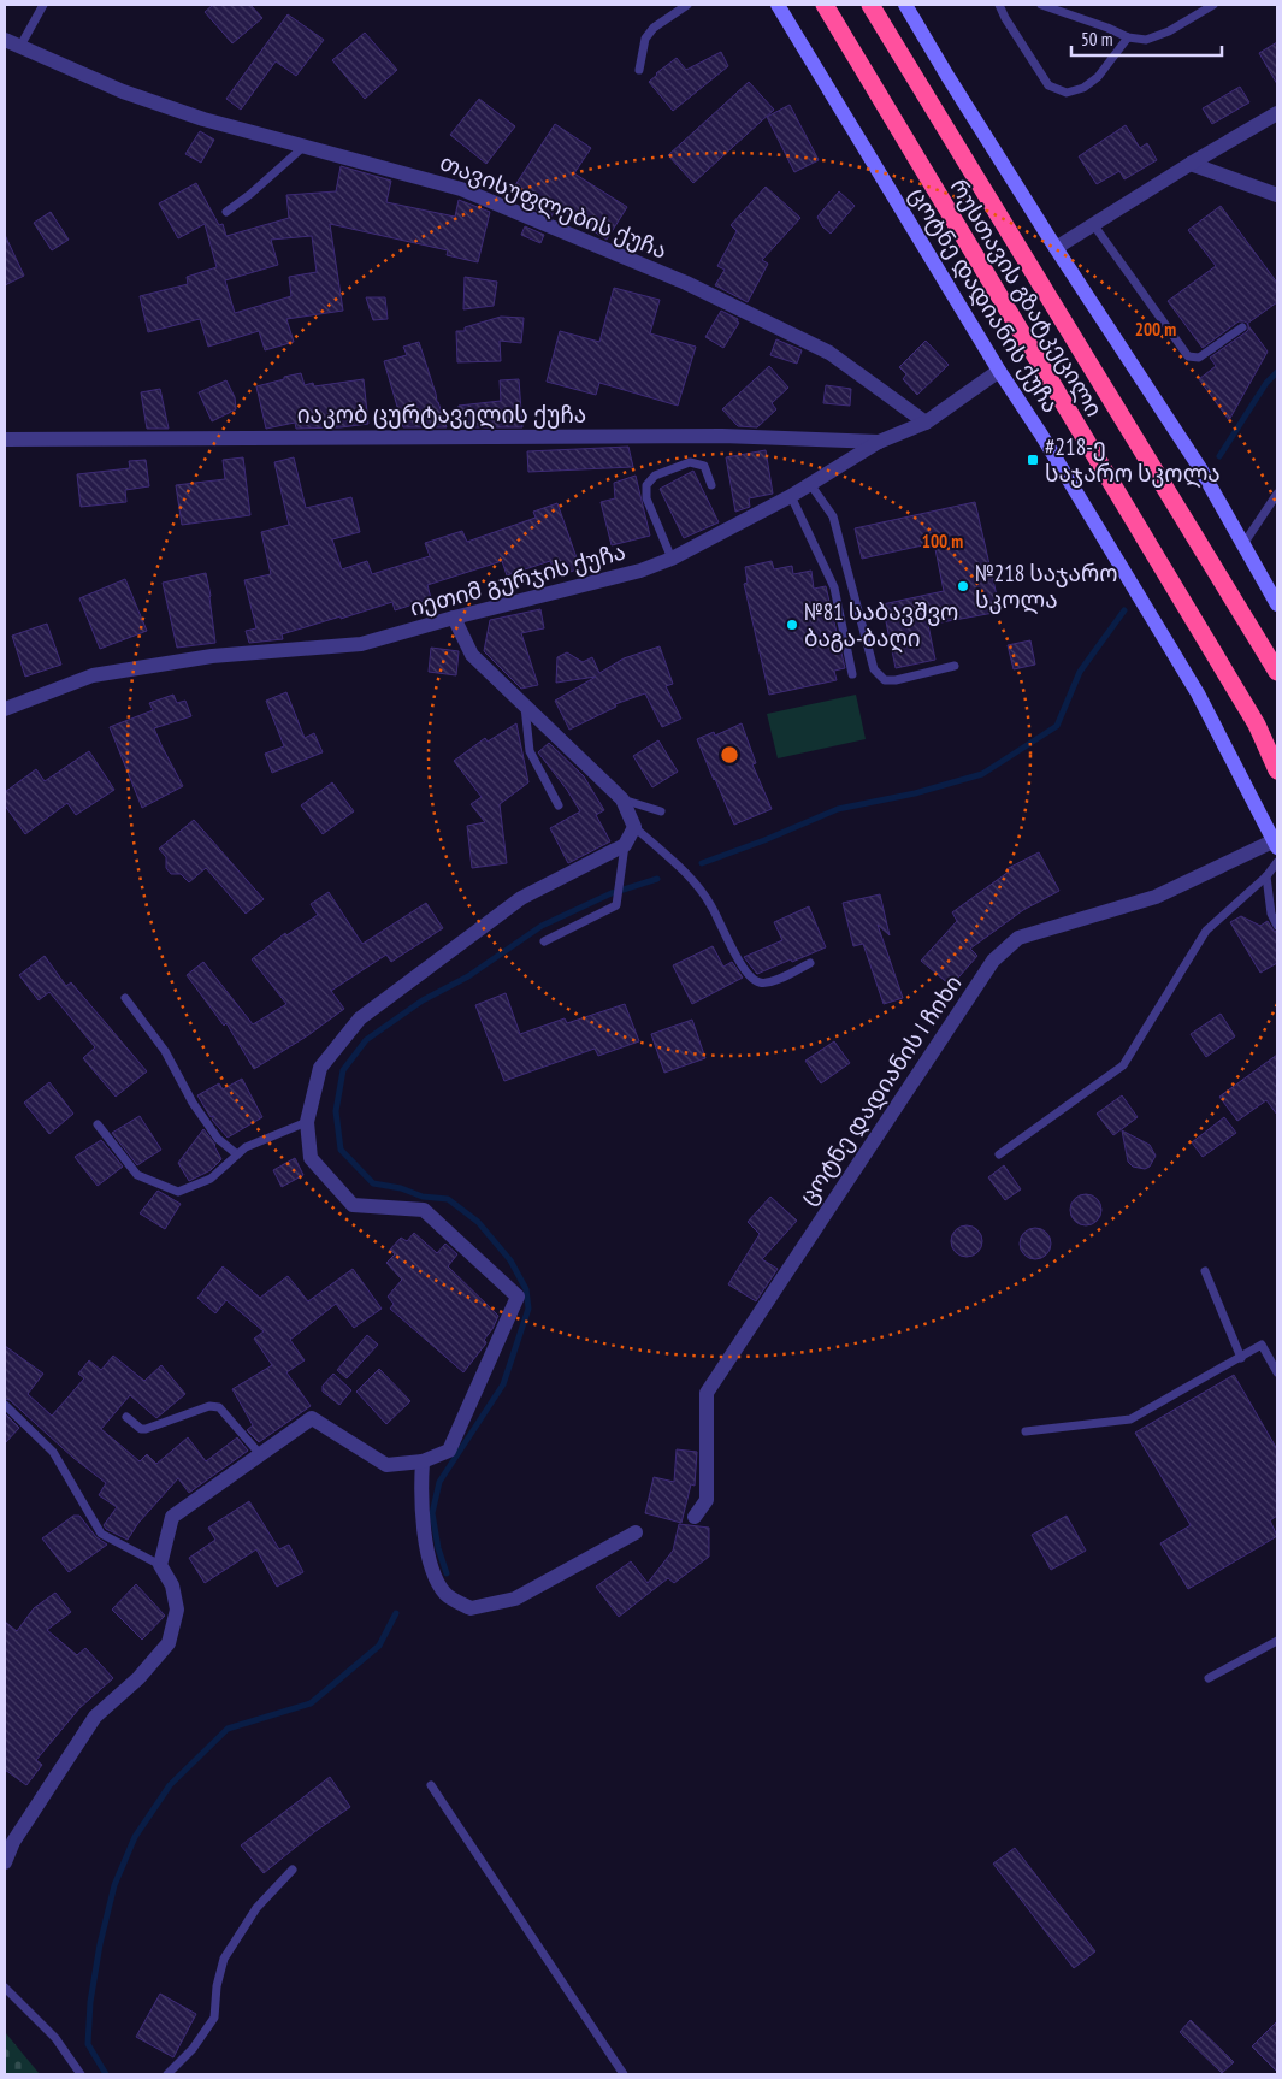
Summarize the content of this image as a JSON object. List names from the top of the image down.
{
  "streets": {
    "highway": ["რუსთავის გზატკეცილი"],
    "street": [
      "თავისუფლების ქუჩა",
      "ცოტნე დადიანის ქუჩა",
      "იაკობ ცურტაველის ქუჩა",
      "იეთიმ გურჯის ქუჩა",
      "ცოტნე დადიანის I ჩიხი"
    ]
  },
  "crossings": [
    ["თავისუფლების ქუჩა", "იეთიმ გურჯის ქუჩა"],
    ["ცოტნე დადიანის ქუჩა", "იეთიმ გურჯის ქუჩა"],
    ["ცოტნე დადიანის ქუჩა", "ცოტნე დადიანის I ჩიხი"],
    ["იაკობ ცურტაველის ქუჩა", "იეთიმ გურჯის ქუჩა"]
  ],
  "places": {
    "transit": ["#218-ე საჯარო სკოლა"],
    "other": ["№218 საჯარო სკოლა", "№81 საბავშვო ბაგა-ბაღი"]
  },
  "scale_bar": "50 m",
  "rings": ["200 m", "100 m"]
}
